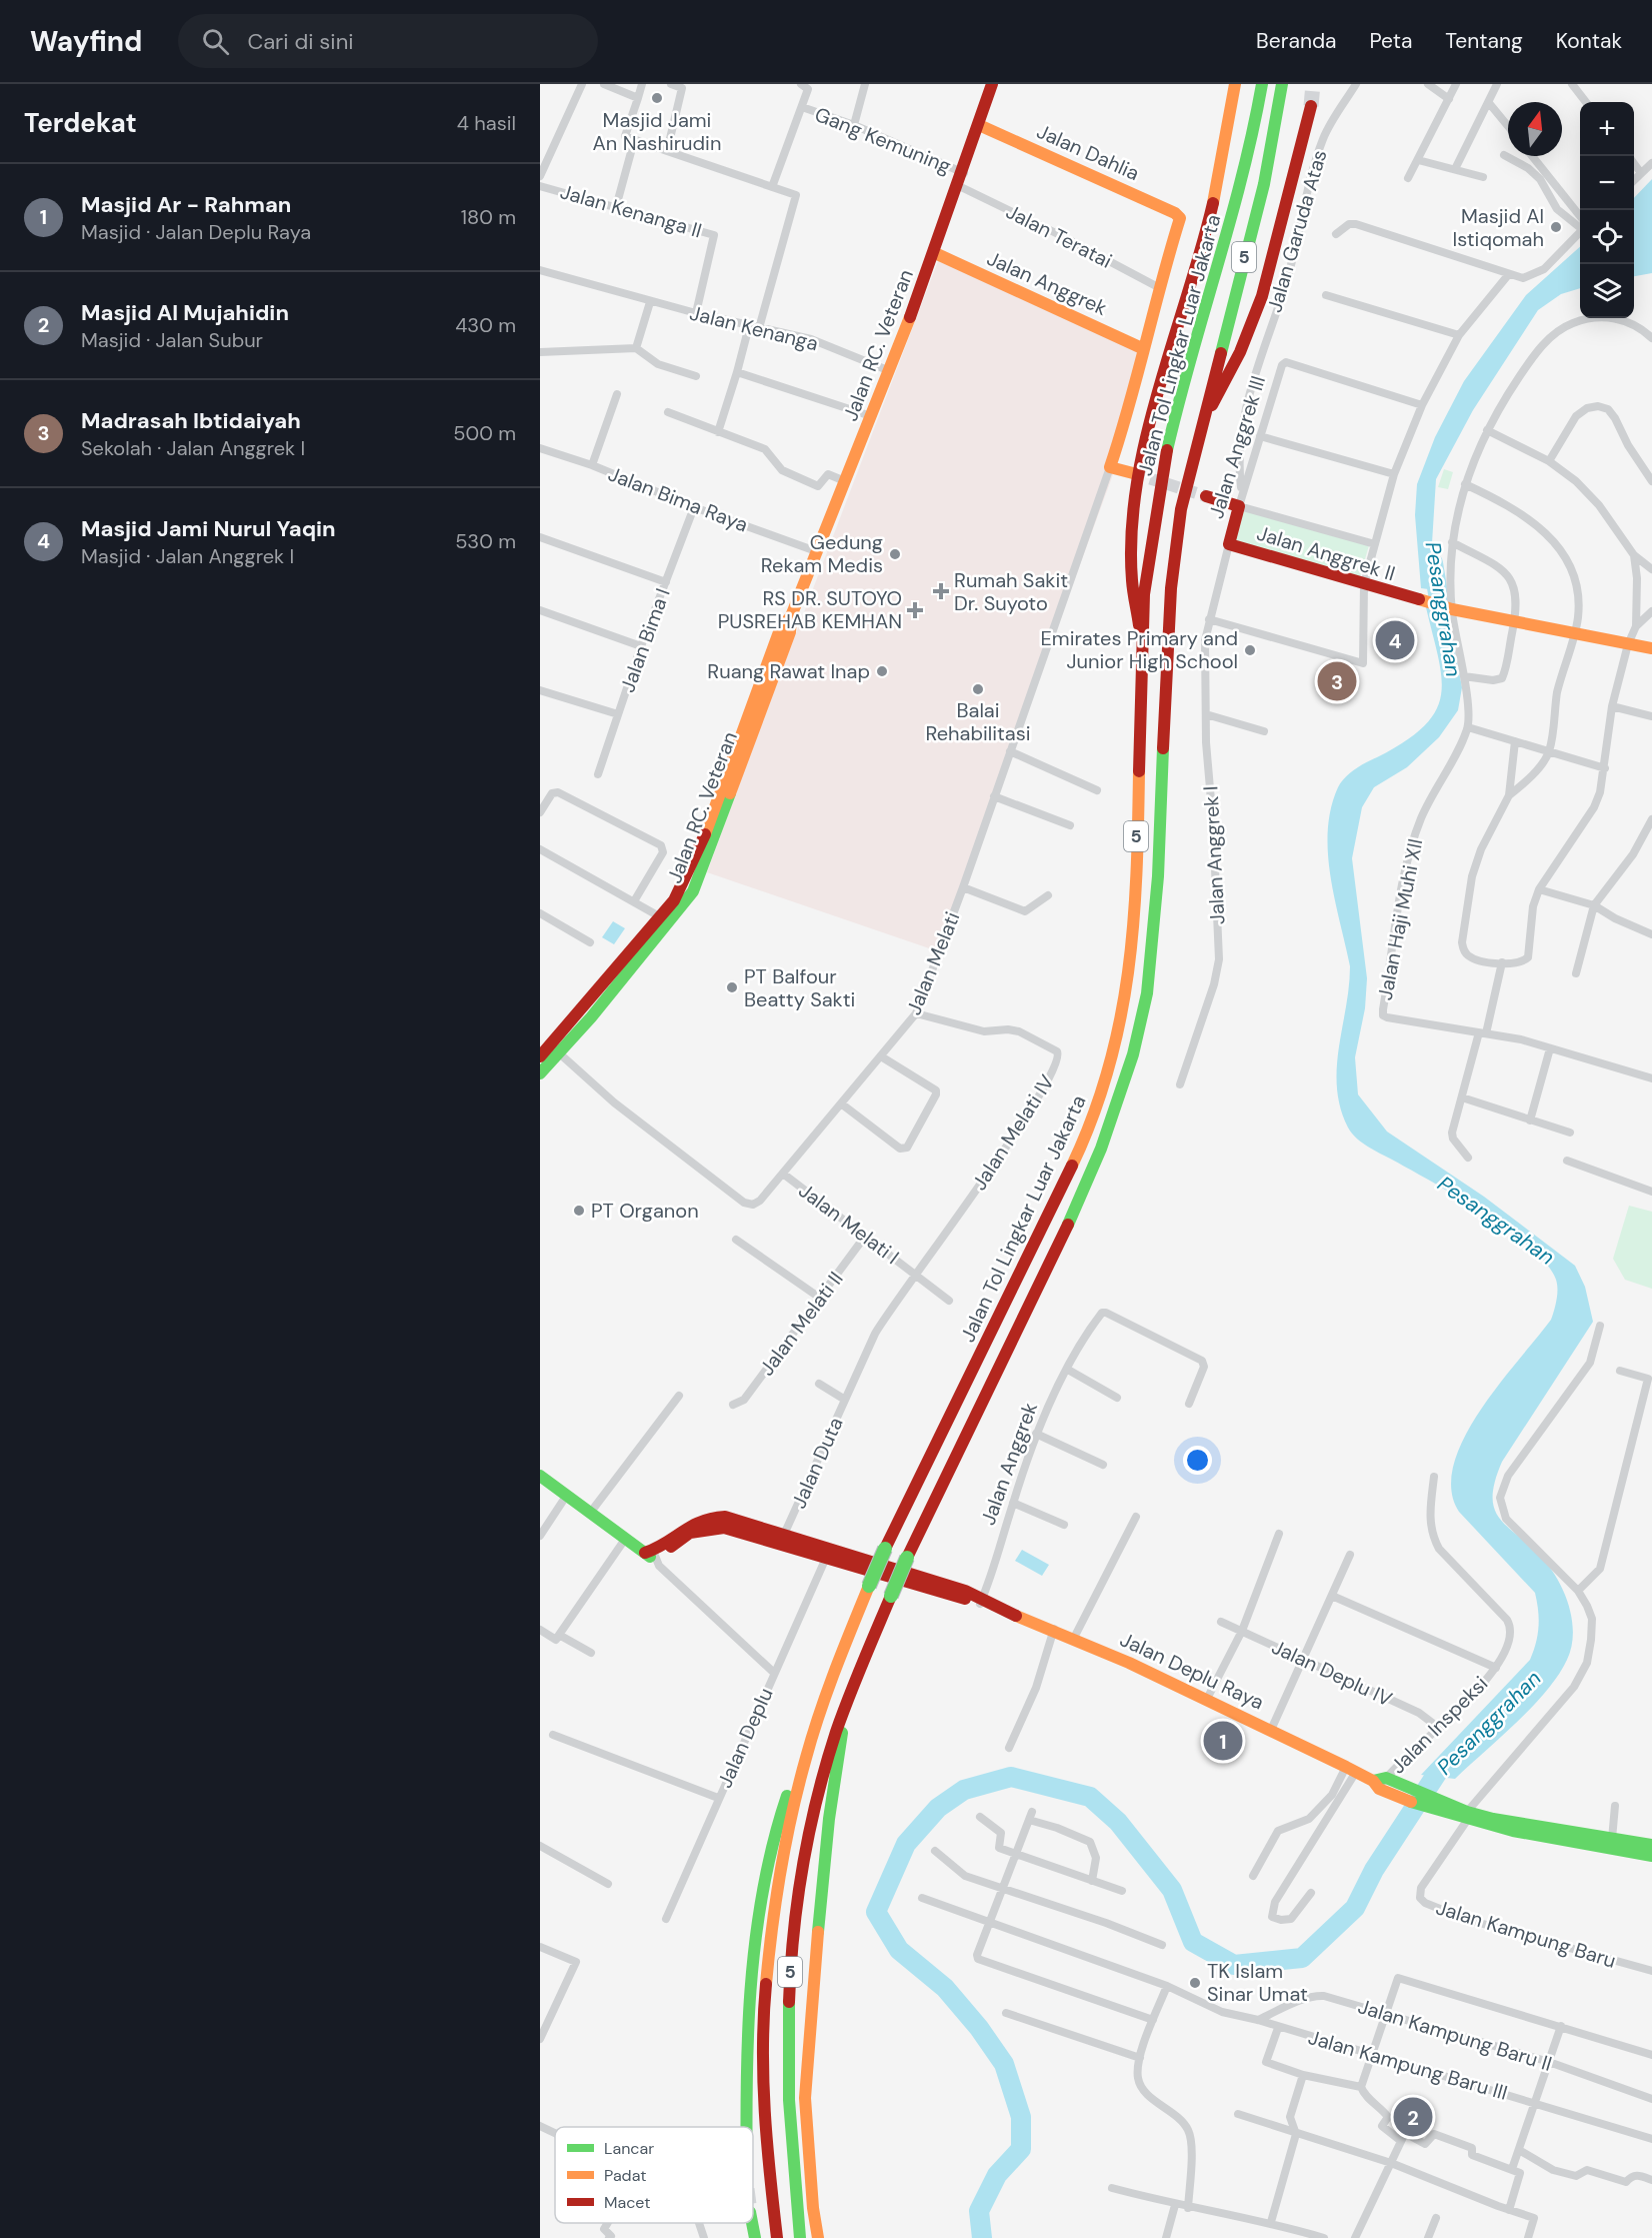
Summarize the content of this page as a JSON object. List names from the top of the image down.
{
  "streets": {
    "main road": [
      "Jalan Dahlia",
      "5",
      "Jalan Anggrek",
      "Jalan RC. Veteran",
      "Jalan Tol Lingkar Luar Jakarta",
      "Jalan Anggrek III",
      "Jalan Anggrek II",
      "Jalan Deplu Raya"
    ],
    "street": [
      "Gang Kemuning",
      "Jalan Kenanga II",
      "Jalan Garuda Atas",
      "Jalan Teratai",
      "Jalan Kenanga",
      "Jalan Bima Raya",
      "Jalan Bima I",
      "Jalan Anggrek I",
      "Jalan Haji Muhi XII",
      "Jalan Melati",
      "Jalan Melati IV",
      "Jalan Melati I",
      "Jalan Melati II",
      "Jalan Duta",
      "Jalan Deplu IV",
      "Jalan Inspeksi",
      "Jalan Deplu",
      "Jalan Kampung Baru",
      "Jalan Kampung Baru II",
      "Jalan Kampung Baru III"
    ]
  },
  "crossings": [
    ["Gang Kemuning", "Jalan Teratai"],
    ["Gang Kemuning", "Jalan RC. Veteran"],
    ["Jalan Dahlia", "Jalan Teratai"],
    ["Jalan Dahlia", "Jalan RC. Veteran"],
    ["Jalan Kenanga II", "Jalan Kenanga"],
    ["Jalan Garuda Atas", "Jalan Anggrek III"],
    ["Jalan Teratai", "Jalan RC. Veteran"],
    ["Jalan Anggrek", "Jalan RC. Veteran"],
    ["Jalan Anggrek", "Jalan Deplu Raya"],
    ["Jalan Kenanga", "Jalan RC. Veteran"],
    ["Jalan RC. Veteran", "Jalan Bima Raya"],
    ["Jalan RC. Veteran", "Jalan Melati"],
    ["Jalan Anggrek III", "Jalan Anggrek II"],
    ["Jalan Anggrek III", "Jalan Anggrek I"],
    ["Jalan Bima Raya", "Jalan Bima I"],
    ["Jalan Anggrek II", "Jalan Anggrek I"],
    ["Jalan Melati", "Jalan Melati IV"],
    ["Jalan Melati", "Jalan Melati I"],
    ["Jalan Melati IV", "Jalan Melati I"],
    ["Jalan Melati IV", "Jalan Duta"],
    ["Jalan Melati I", "Jalan Melati II"],
    ["Jalan Melati I", "Jalan Duta"],
    ["Jalan Duta", "Jalan Deplu Raya"],
    ["Jalan Deplu Raya", "Jalan Inspeksi"],
    ["Jalan Deplu Raya", "Jalan Deplu"],
    ["Jalan Deplu Raya", "Jalan Kampung Baru"],
    ["Jalan Deplu IV", "Jalan Inspeksi"],
    ["Jalan Kampung Baru II", "Jalan Kampung Baru III"]
  ],
  "water": ["Pesanggrahan"],
  "places": {
    "other": [
      "Masjid Jami An Nashirudin",
      "Masjid Al Istiqomah",
      "Gedung Rekam Medis",
      "Emirates Primary and Junior High School",
      "Ruang Rawat Inap",
      "Balai Rehabilitasi",
      "PT Balfour Beatty Sakti",
      "PT Organon",
      "TK Islam Sinar Umat"
    ],
    "health": ["Rumah Sakit Dr. Suyoto", "RS DR. SUTOYO PUSREHAB KEMHAN"]
  },
  "legend": ["Lancar", "Padat", "Macet"],
  "north": "top",
  "page": {
    "header": "Wayfind",
    "search": "Cari di sini",
    "nav": [
      "Beranda",
      "Peta",
      "Tentang",
      "Kontak"
    ],
    "heading": ["Terdekat", "4 hasil"],
    "map_buttons": ["+", "−"],
    "list": [
      {
        "mark": "1",
        "name": "Masjid Ar - Rahman",
        "note": "Masjid · Jalan Deplu Raya",
        "value": "180 m"
      },
      {
        "mark": "2",
        "name": "Masjid Al Mujahidin",
        "note": "Masjid · Jalan Subur",
        "value": "430 m"
      },
      {
        "mark": "3",
        "name": "Madrasah Ibtidaiyah",
        "note": "Sekolah · Jalan Anggrek I",
        "value": "500 m"
      },
      {
        "mark": "4",
        "name": "Masjid Jami Nurul Yaqin",
        "note": "Masjid · Jalan Anggrek I",
        "value": "530 m"
      }
    ],
    "pins": [
      "4",
      "3",
      "1",
      "2"
    ]
  }
}
